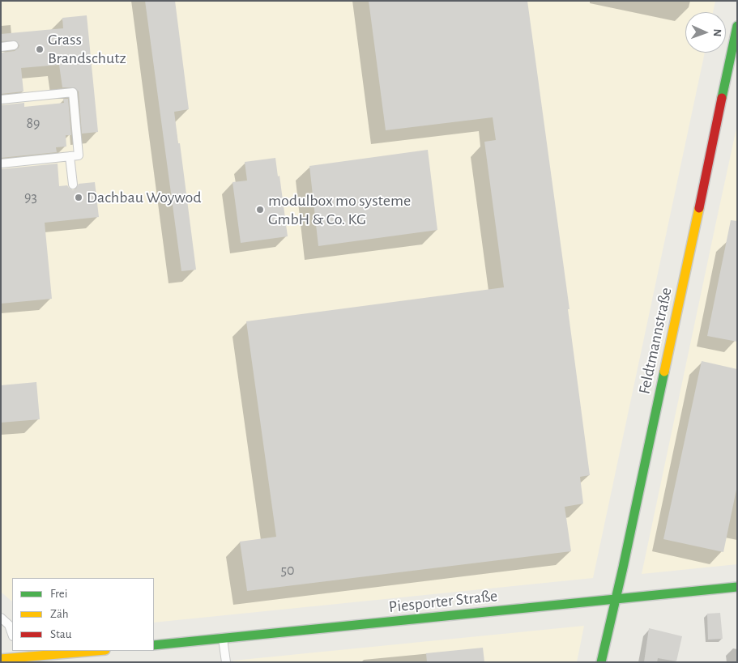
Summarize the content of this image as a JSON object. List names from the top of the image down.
{
  "streets": {
    "street": ["Feldtmannstraße", "Piesporter Straße"]
  },
  "crossings": [
    ["Feldtmannstraße", "Piesporter Straße"]
  ],
  "places": ["Grass Brandschutz", "Dachbau Woywod", "modulbox mo systeme GmbH & Co. KG"],
  "house_numbers": ["89", "93", "50"],
  "legend": ["Frei", "Zäh", "Stau"],
  "north": "right"
}
